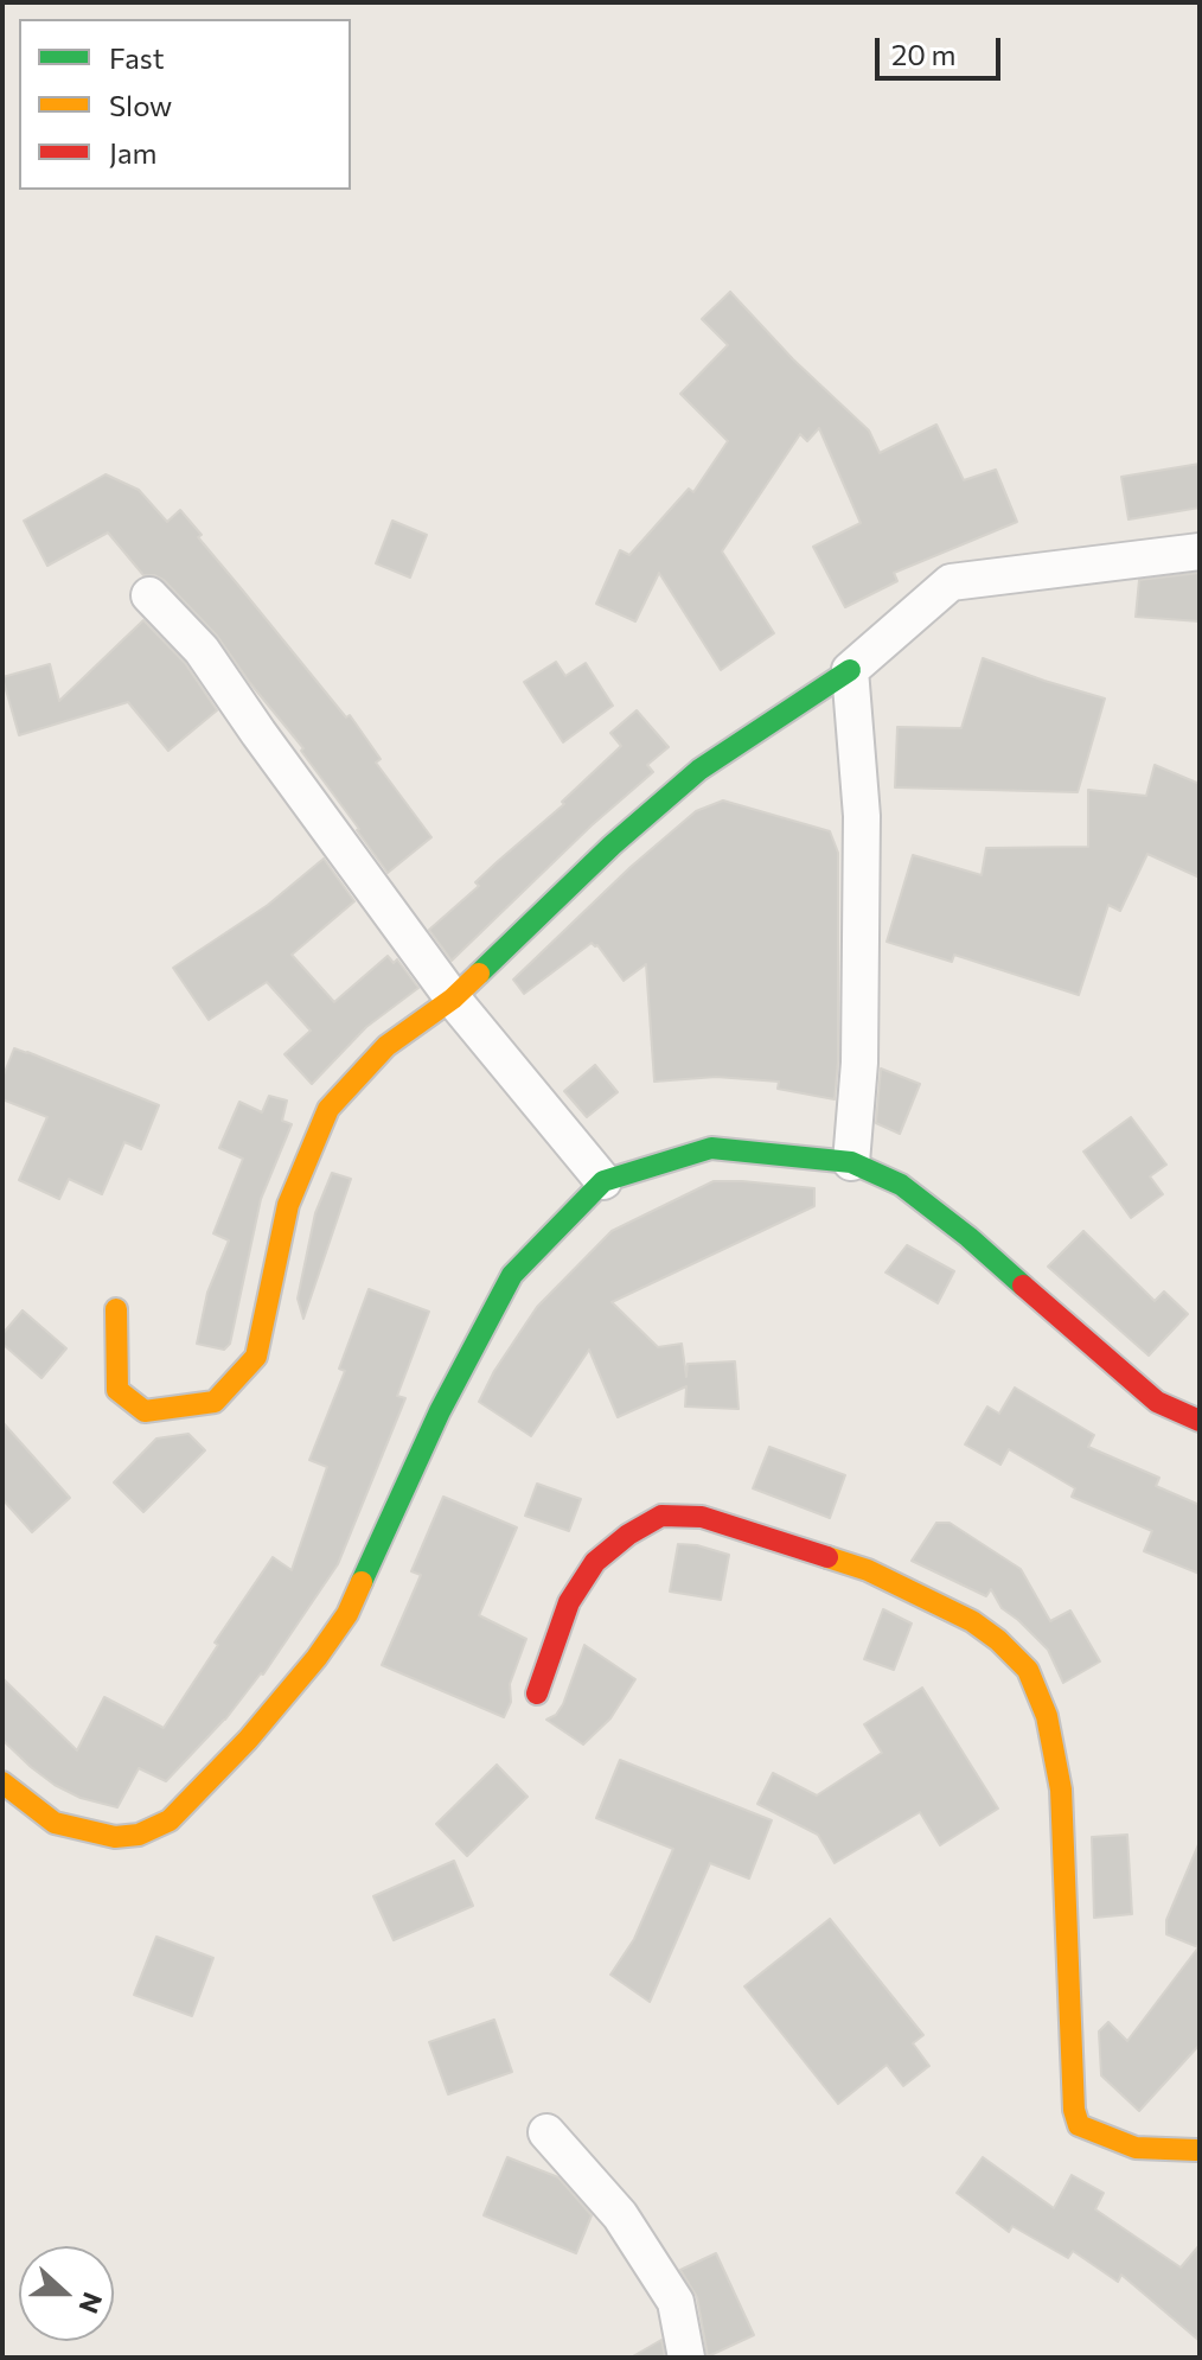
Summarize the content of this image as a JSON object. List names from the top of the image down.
{
  "legend": ["Fast", "Slow", "Jam"],
  "scale_bar": "20 m",
  "north": "right"
}
